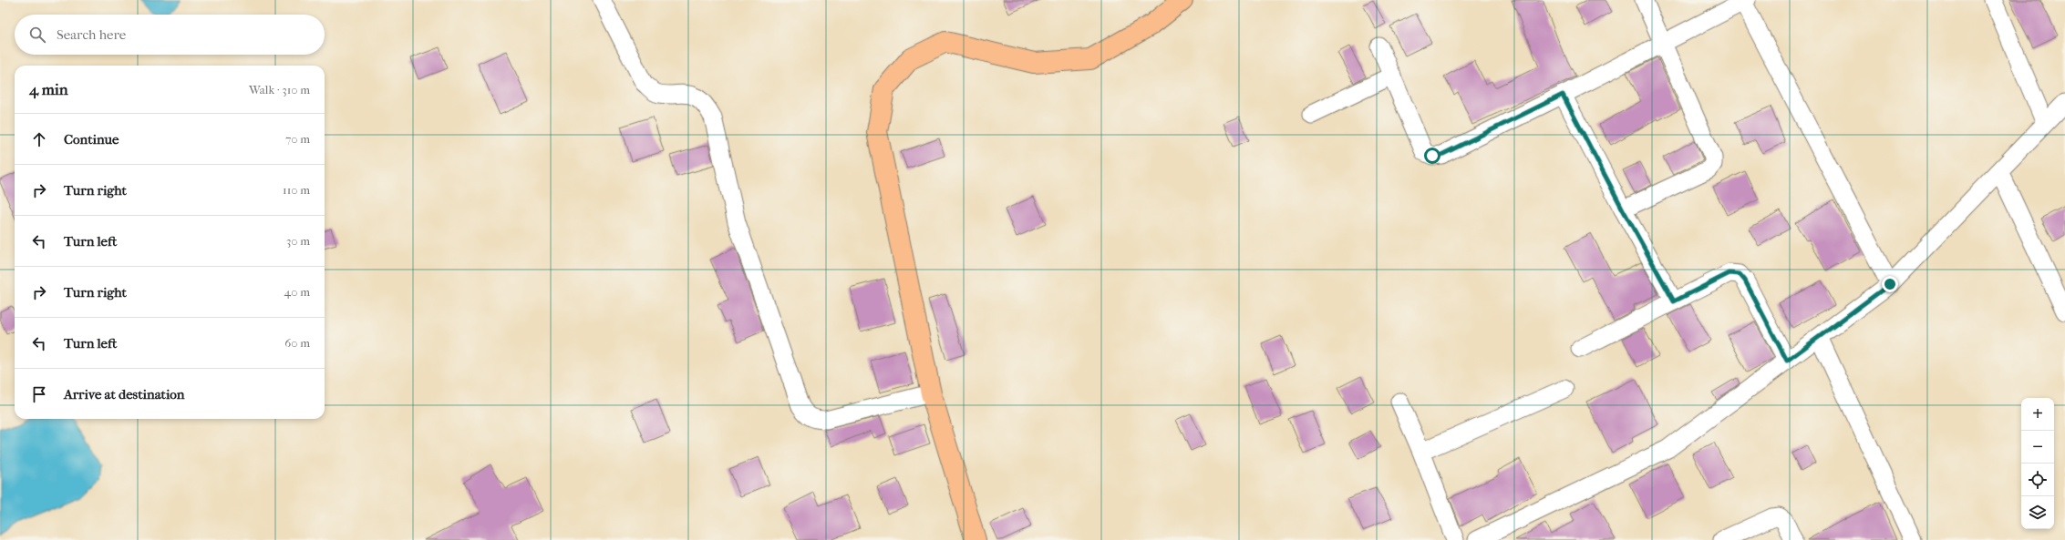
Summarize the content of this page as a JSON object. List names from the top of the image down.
{
  "page": {
    "search": "Search here",
    "heading": ["4 min", "Walk · 310 m"],
    "list": [
      ["Continue", "70 m"],
      ["Turn right", "110 m"],
      ["Turn left", "30 m"],
      ["Turn right", "40 m"],
      ["Turn left", "60 m"],
      "Arrive at destination"
    ],
    "map_buttons": ["+", "−"]
  }
}
